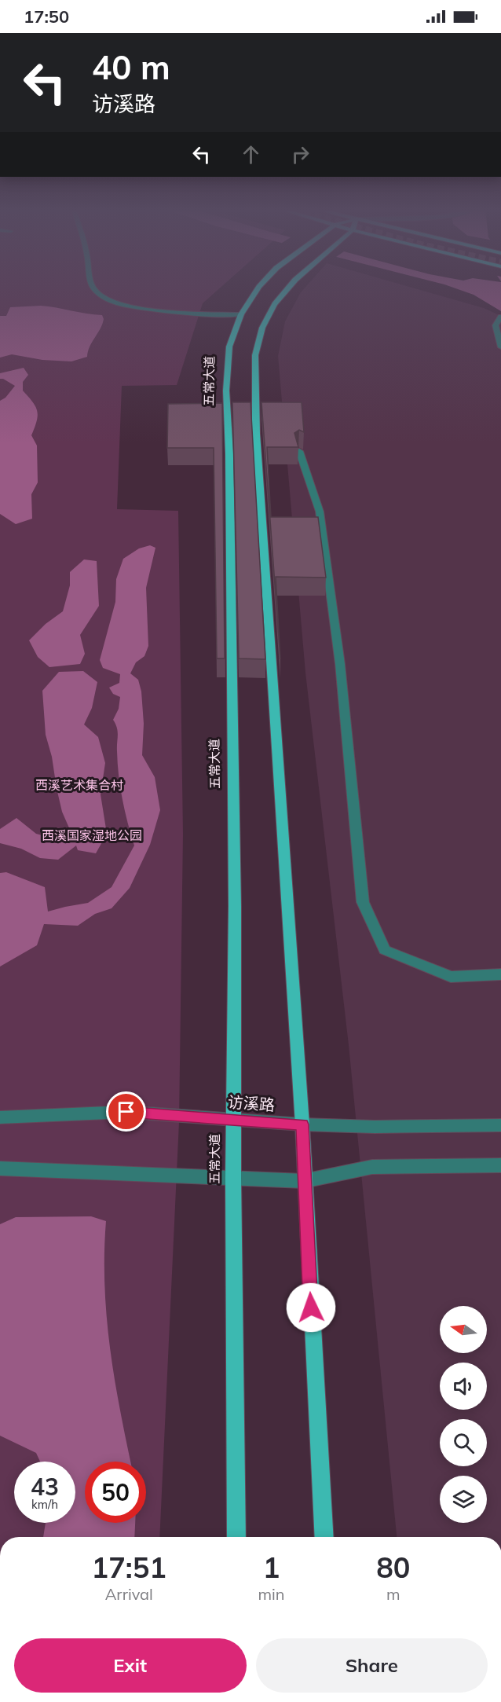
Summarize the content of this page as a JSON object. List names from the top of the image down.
{
  "streets": {
    "main road": ["五常大道"],
    "street": ["访溪路"]
  },
  "crossings": [
    ["五常大道", "访溪路"]
  ],
  "parks": ["西溪艺术集合村", "西溪国家湿地公园"],
  "north": "left",
  "page": {
    "status": "17:50",
    "turn": ["40 m", "访溪路"],
    "speed": "43 km/h",
    "limit": "50",
    "eta": [
      "17:51",
      "Arrival",
      "1",
      "min",
      "80",
      "m"
    ],
    "buttons": ["Exit", "Share"]
  }
}
